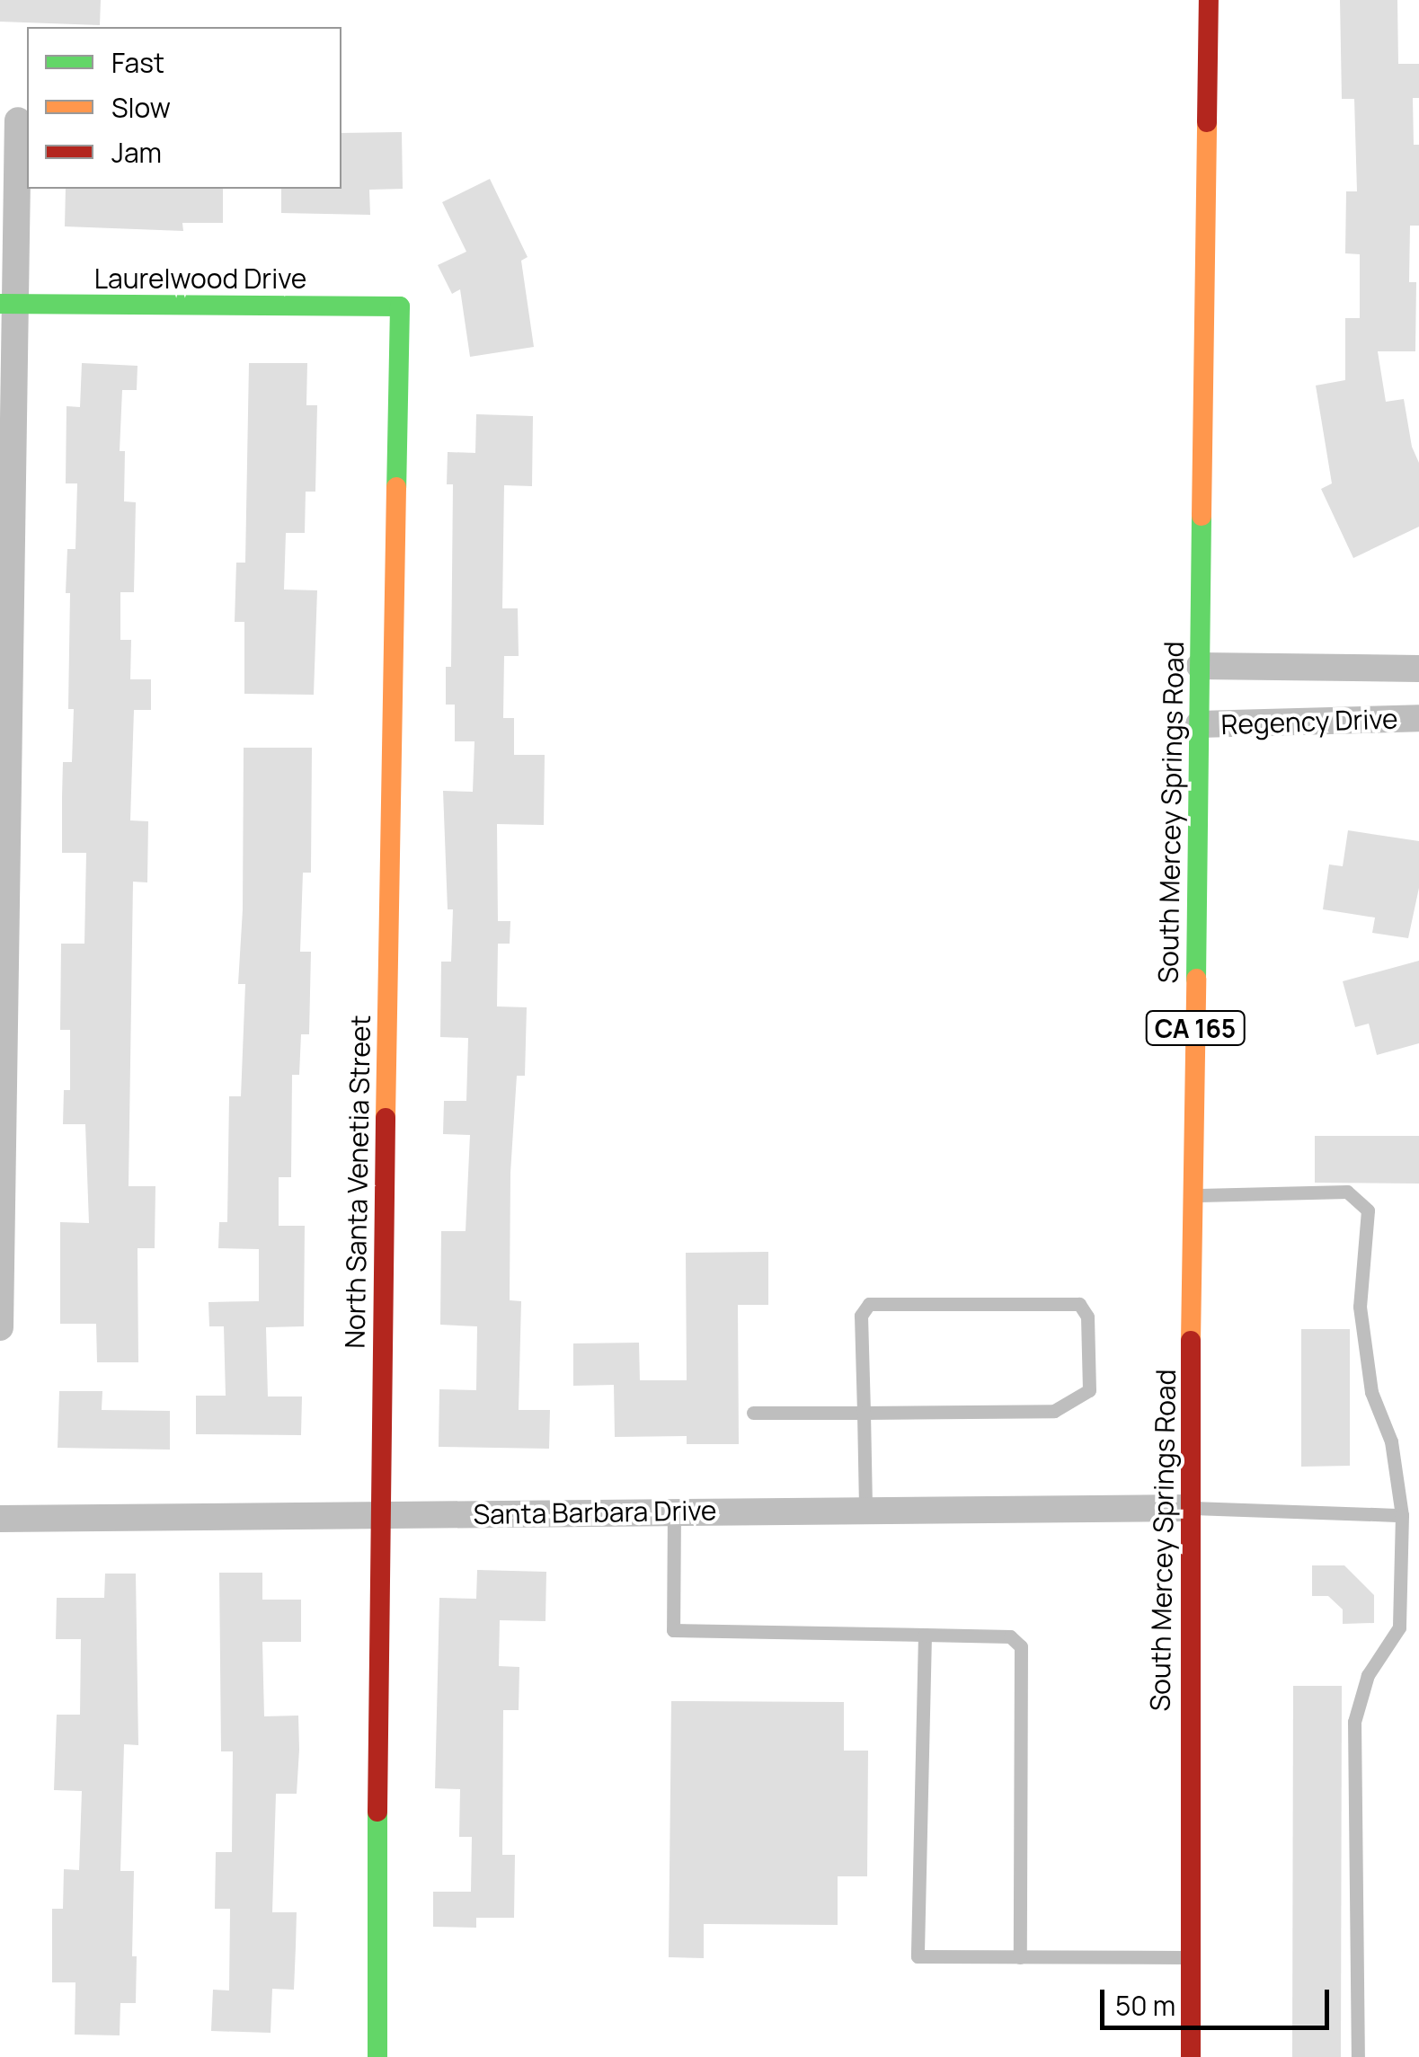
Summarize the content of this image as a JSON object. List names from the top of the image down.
{
  "streets": {
    "street": [
      "Laurelwood Drive",
      "Regency Drive",
      "South Mercey Springs Road",
      "CA 165",
      "North Santa Venetia Street",
      "Santa Barbara Drive"
    ]
  },
  "crossings": [
    ["Laurelwood Drive", "North Santa Venetia Street"],
    ["Regency Drive", "South Mercey Springs Road"],
    ["South Mercey Springs Road", "Santa Barbara Drive"],
    ["North Santa Venetia Street", "Santa Barbara Drive"]
  ],
  "legend": ["Fast", "Slow", "Jam"],
  "scale_bar": "50 m"
}
